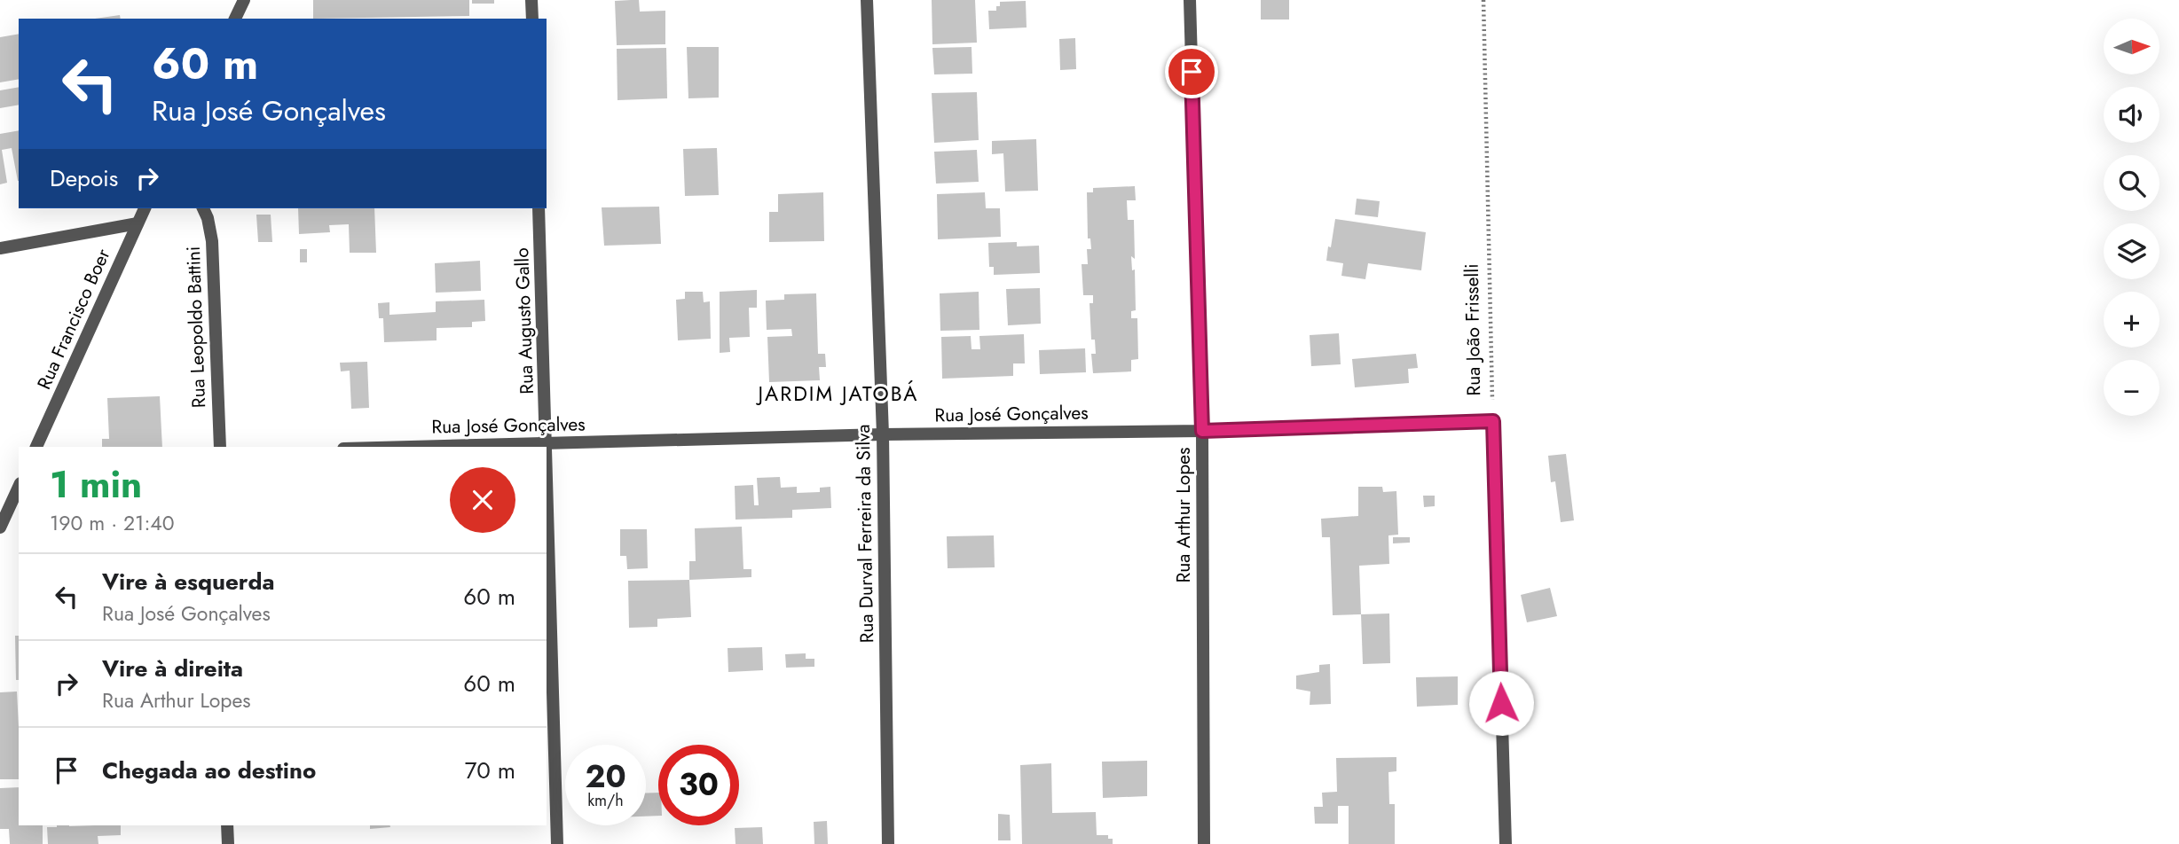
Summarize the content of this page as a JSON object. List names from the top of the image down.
{
  "streets": {
    "street": [
      "Rua Francisco Boer",
      "Rua Augusto Gallo",
      "Rua Leopoldo Battini",
      "Rua João Frisselli",
      "Rua José Gonçalves",
      "Rua Arthur Lopes",
      "Rua Durval Ferreira da Silva"
    ]
  },
  "crossings": [
    ["Rua Augusto Gallo", "Rua José Gonçalves"],
    ["Rua João Frisselli", "Rua José Gonçalves"],
    ["Rua José Gonçalves", "Rua Arthur Lopes"],
    ["Rua José Gonçalves", "Rua Durval Ferreira da Silva"]
  ],
  "districts": ["JARDIM JATOBÁ"],
  "north": "right",
  "page": {
    "map_buttons": ["+", "−"],
    "turn": ["60 m", "Rua José Gonçalves"],
    "then": "Depois",
    "heading": ["1 min", "190 m · 21:40"],
    "list": [
      {
        "name": "Vire à esquerda",
        "note": "Rua José Gonçalves",
        "value": "60 m"
      },
      {
        "name": "Vire à direita",
        "note": "Rua Arthur Lopes",
        "value": "60 m"
      },
      {
        "name": "Chegada ao destino",
        "value": "70 m"
      }
    ],
    "speed": "20 km/h",
    "limit": "30"
  }
}
